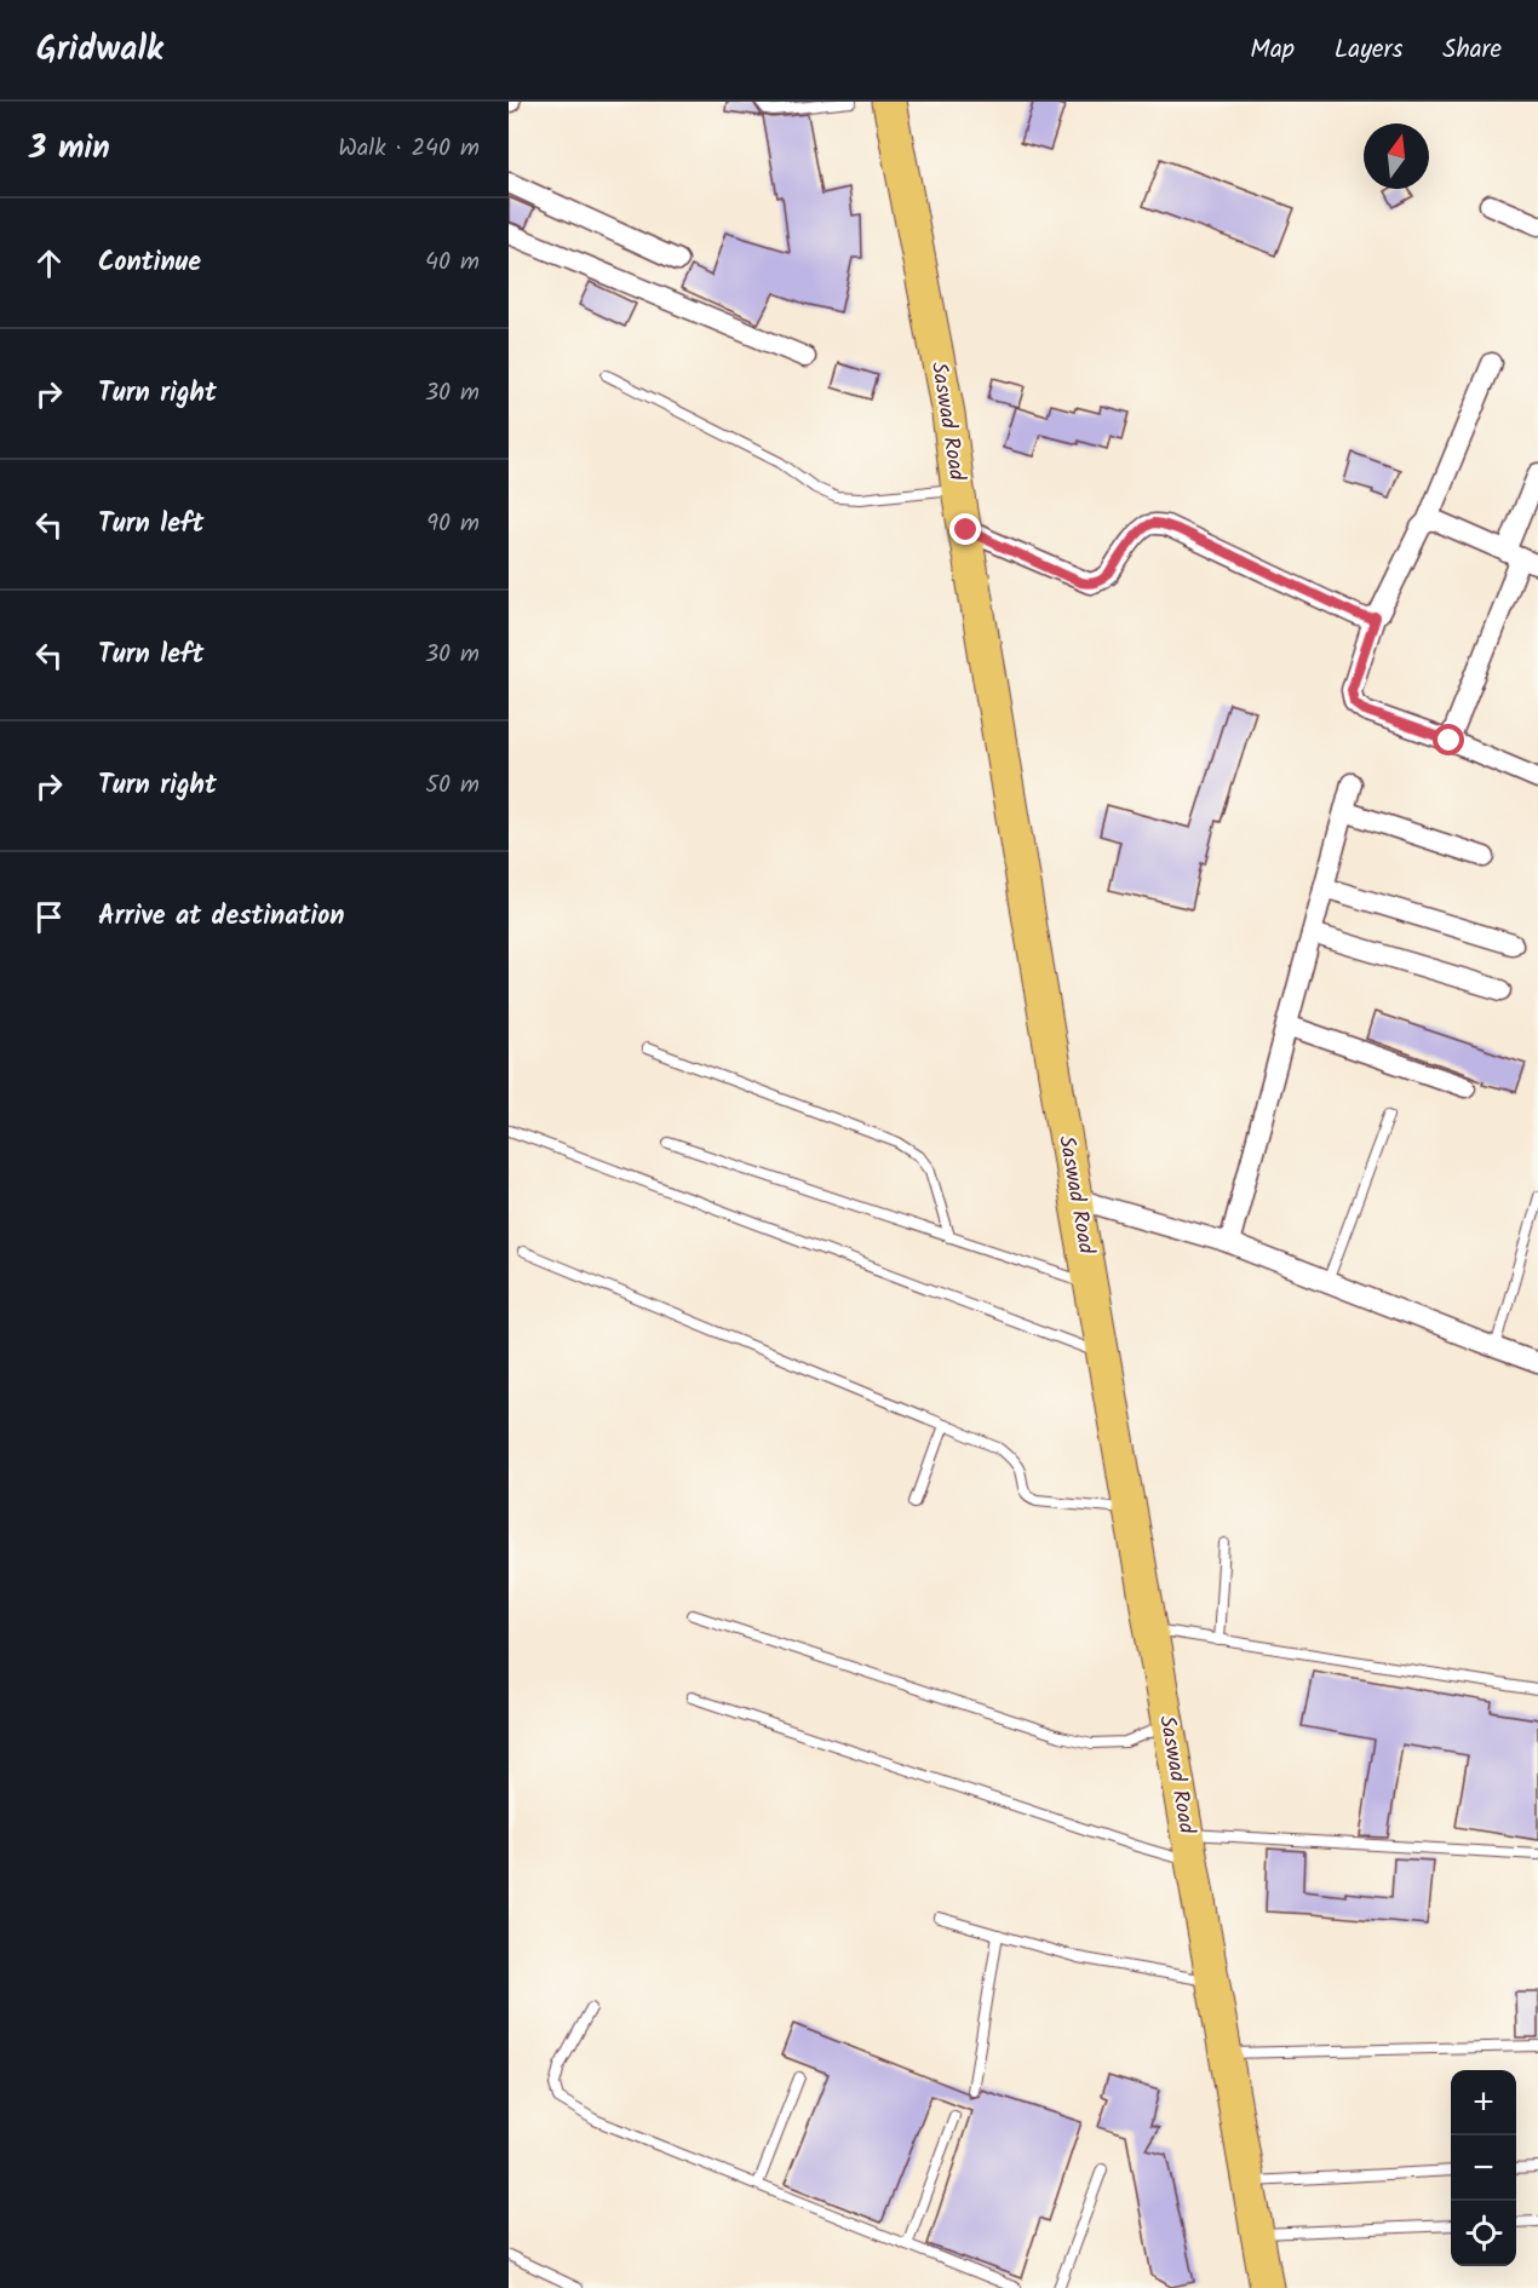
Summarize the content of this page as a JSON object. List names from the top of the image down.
{
  "streets": {
    "highway": ["Saswad Road"]
  },
  "north": "top",
  "page": {
    "header": "Gridwalk",
    "nav": ["Map", "Layers", "Share"],
    "heading": ["3 min", "Walk · 240 m"],
    "list": [
      ["Continue", "40 m"],
      ["Turn right", "30 m"],
      ["Turn left", "90 m"],
      ["Turn left", "30 m"],
      ["Turn right", "50 m"],
      "Arrive at destination"
    ],
    "map_buttons": ["+", "−"]
  }
}
